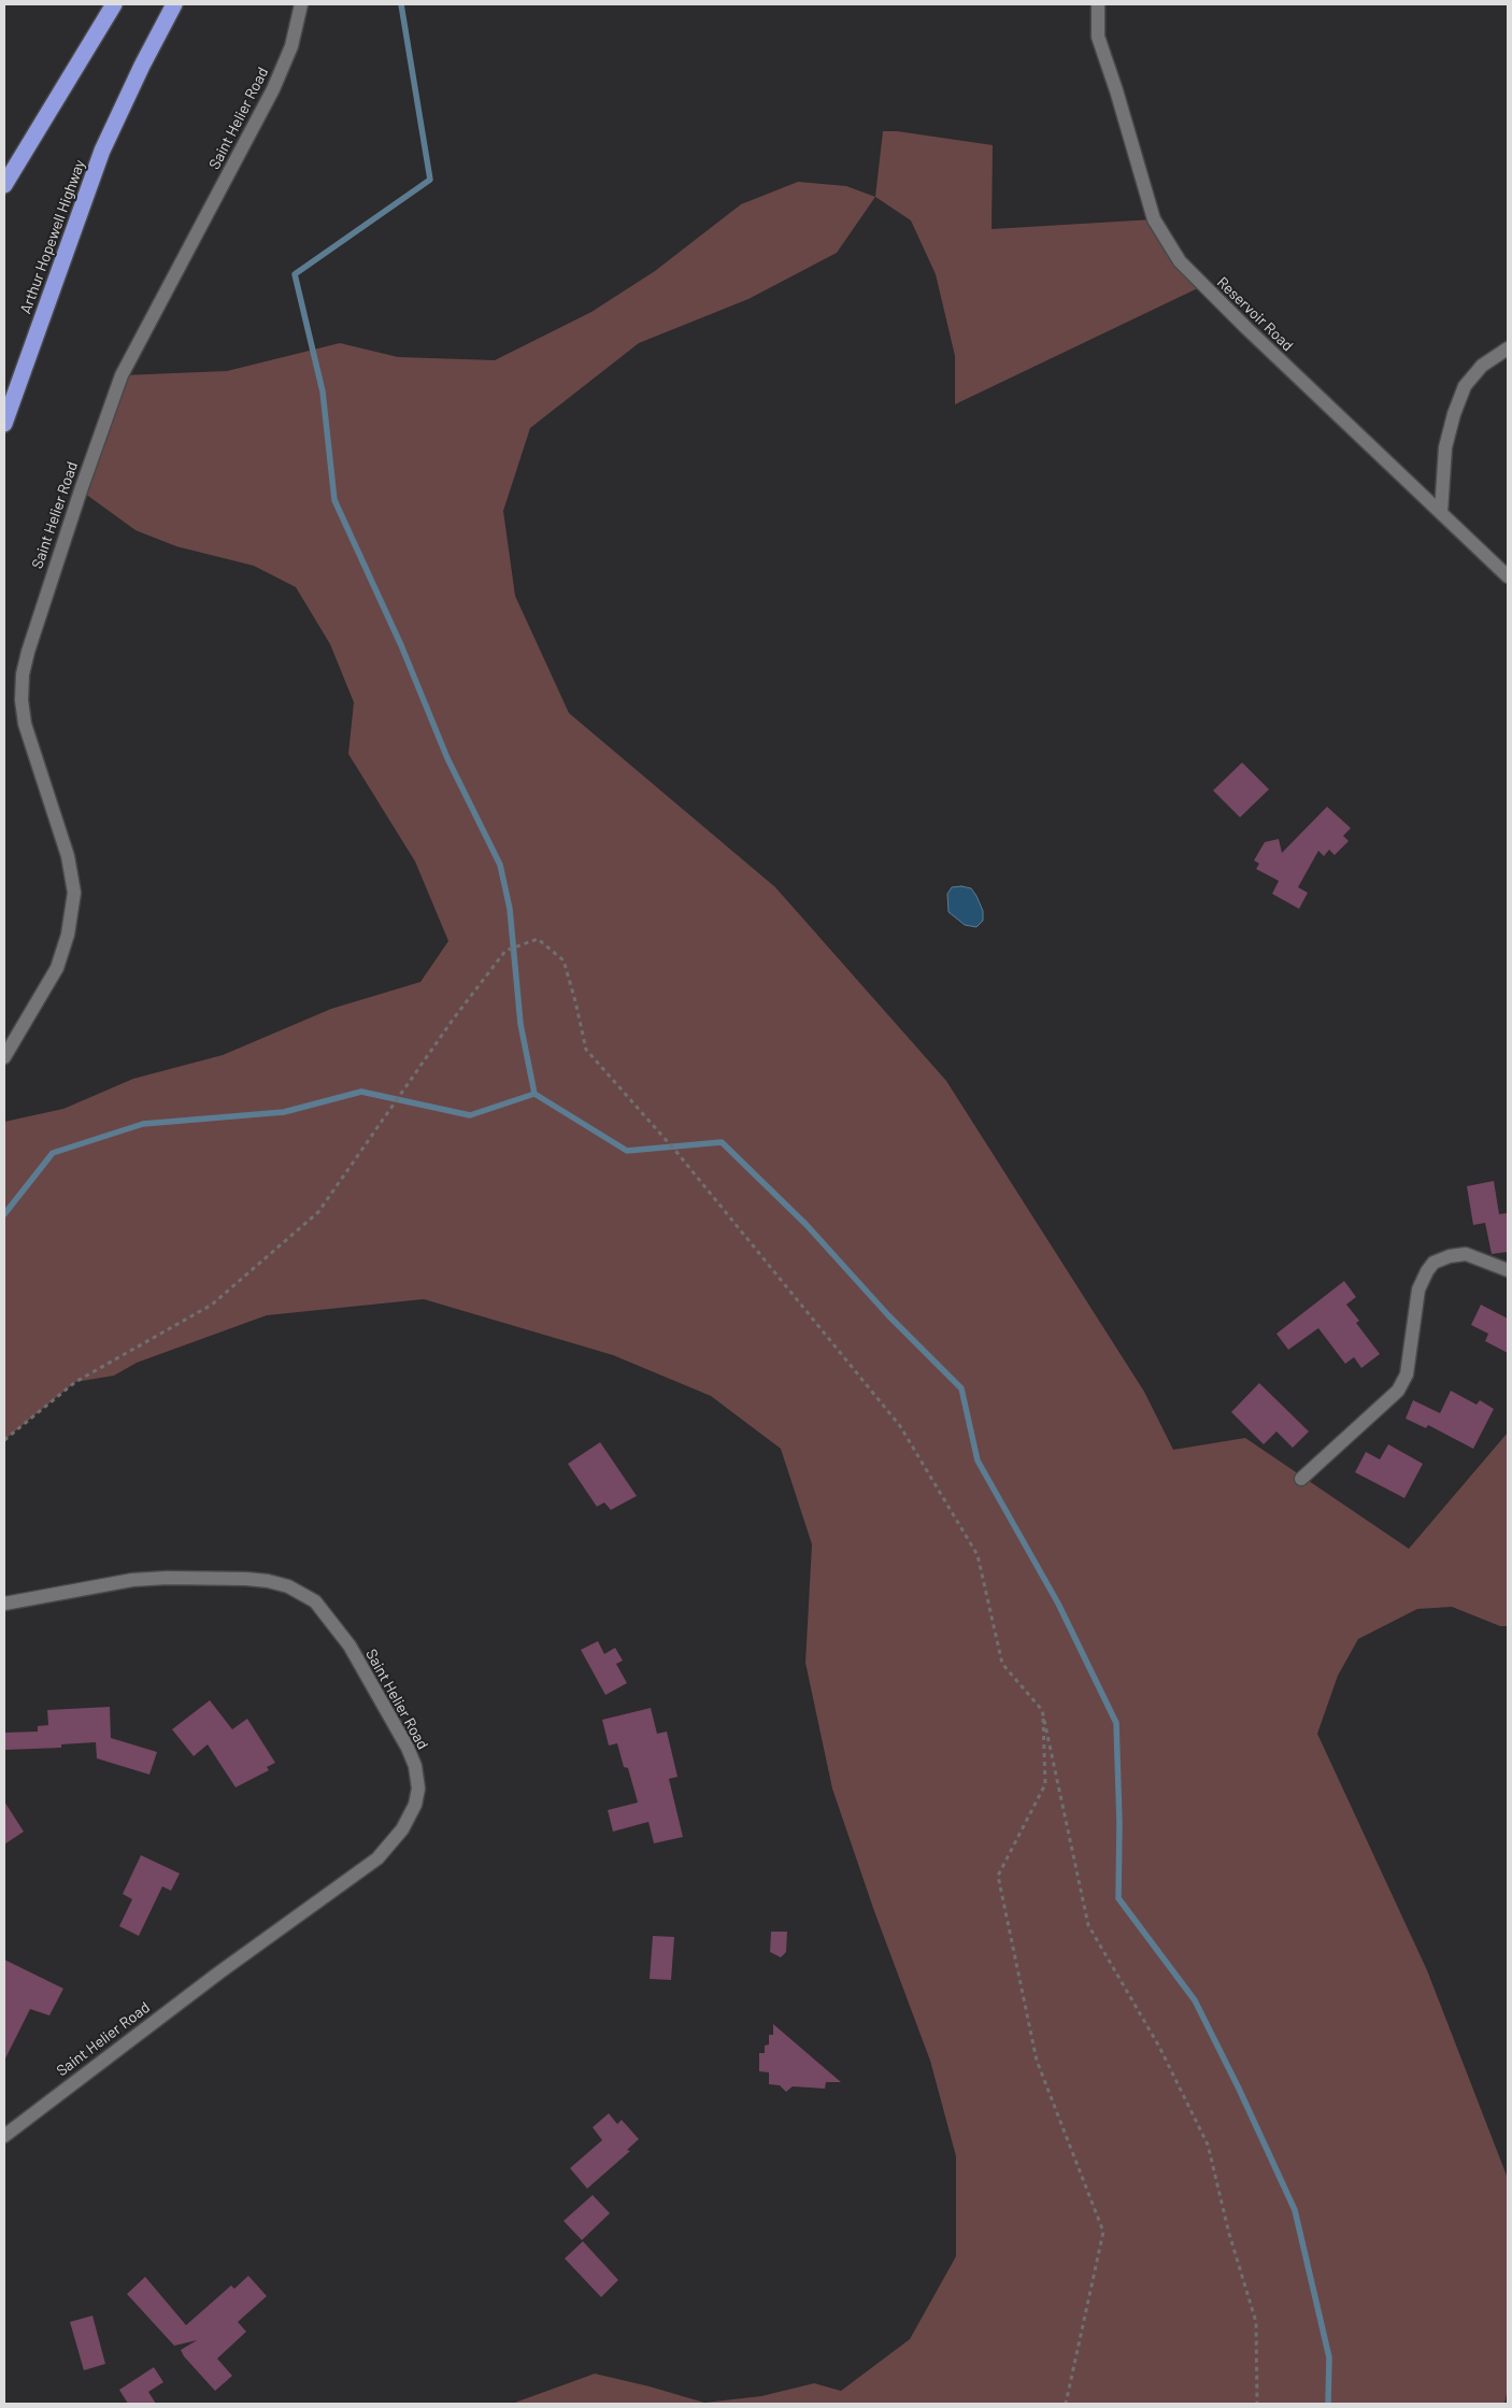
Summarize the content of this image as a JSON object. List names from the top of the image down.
{
  "streets": {
    "highway": ["Arthur Hopewell Highway"],
    "street": ["Saint Helier Road", "Reservoir Road"]
  }
}
